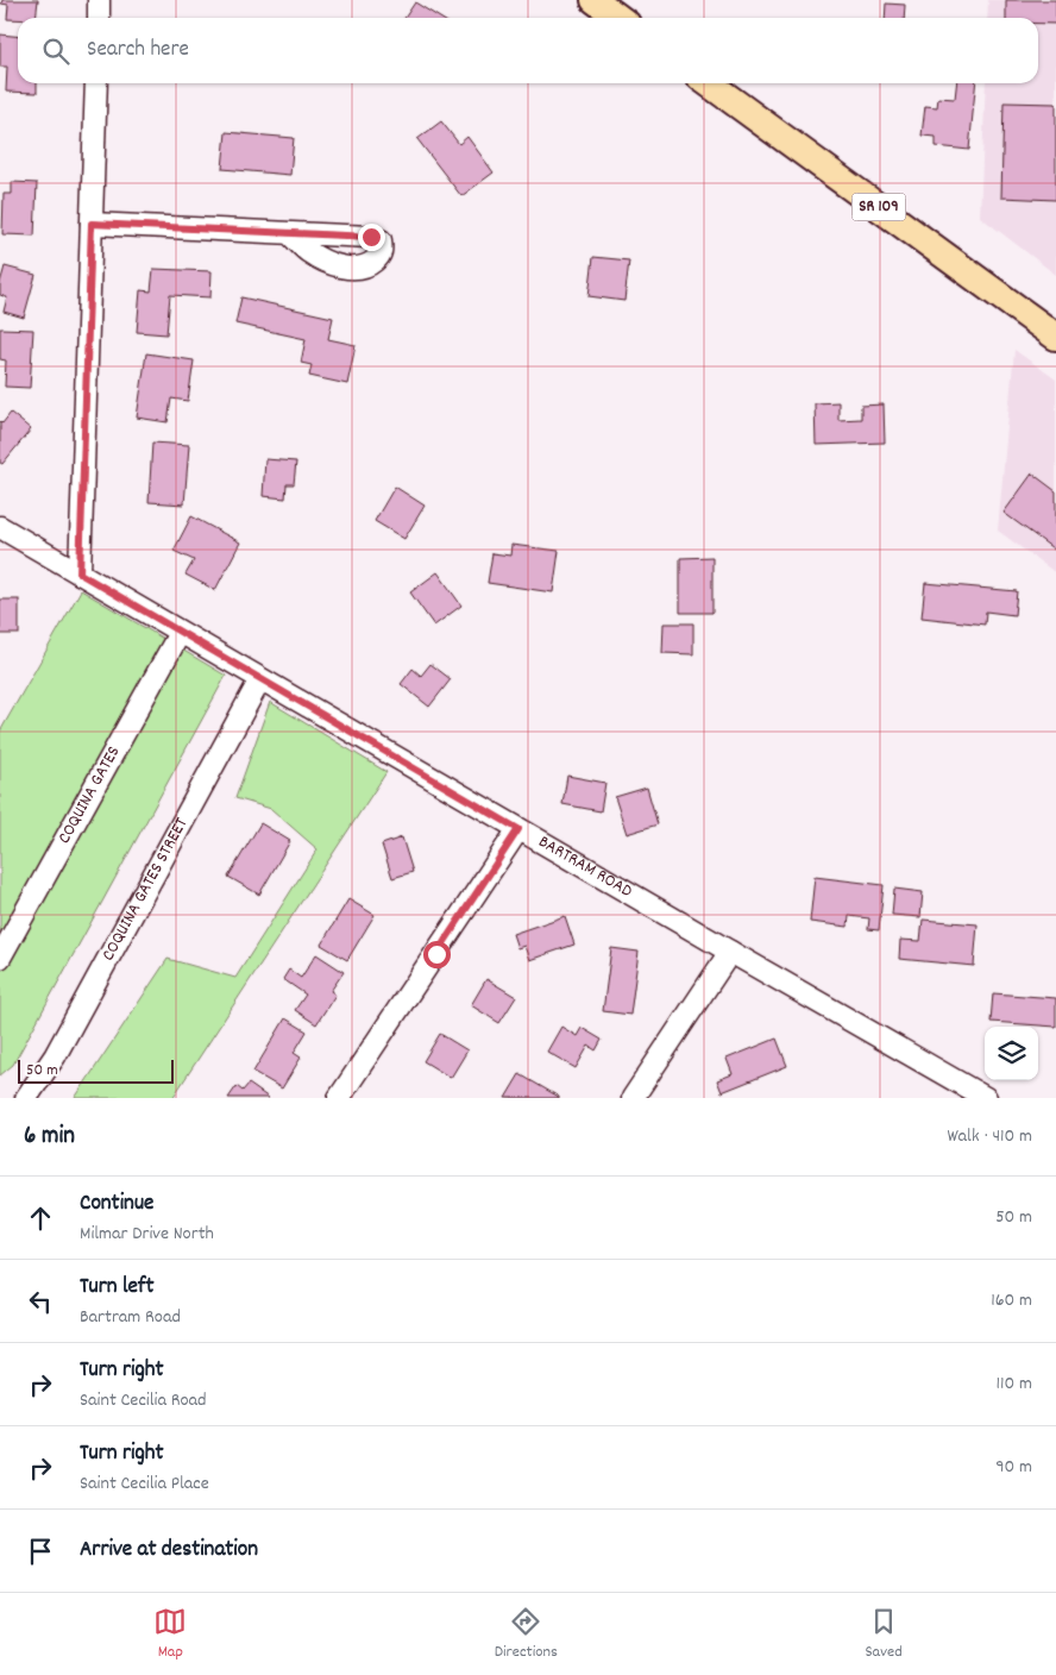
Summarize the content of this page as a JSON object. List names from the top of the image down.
{
  "streets": {
    "main road": ["SR 109"],
    "street": ["COQUINA GATES", "BARTRAM ROAD", "COQUINA GATES STREET"]
  },
  "crossings": [
    ["COQUINA GATES", "BARTRAM ROAD"],
    ["BARTRAM ROAD", "COQUINA GATES STREET"]
  ],
  "scale_bar": "50 m",
  "page": {
    "search": "Search here",
    "scale": "50 m",
    "heading": ["6 min", "Walk · 410 m"],
    "list": [
      ["Continue", "Milmar Drive North", "50 m"],
      ["Turn left", "Bartram Road", "160 m"],
      ["Turn right", "Saint Cecilia Road", "110 m"],
      ["Turn right", "Saint Cecilia Place", "90 m"],
      "Arrive at destination"
    ],
    "nav": ["Map", "Directions", "Saved"]
  }
}
